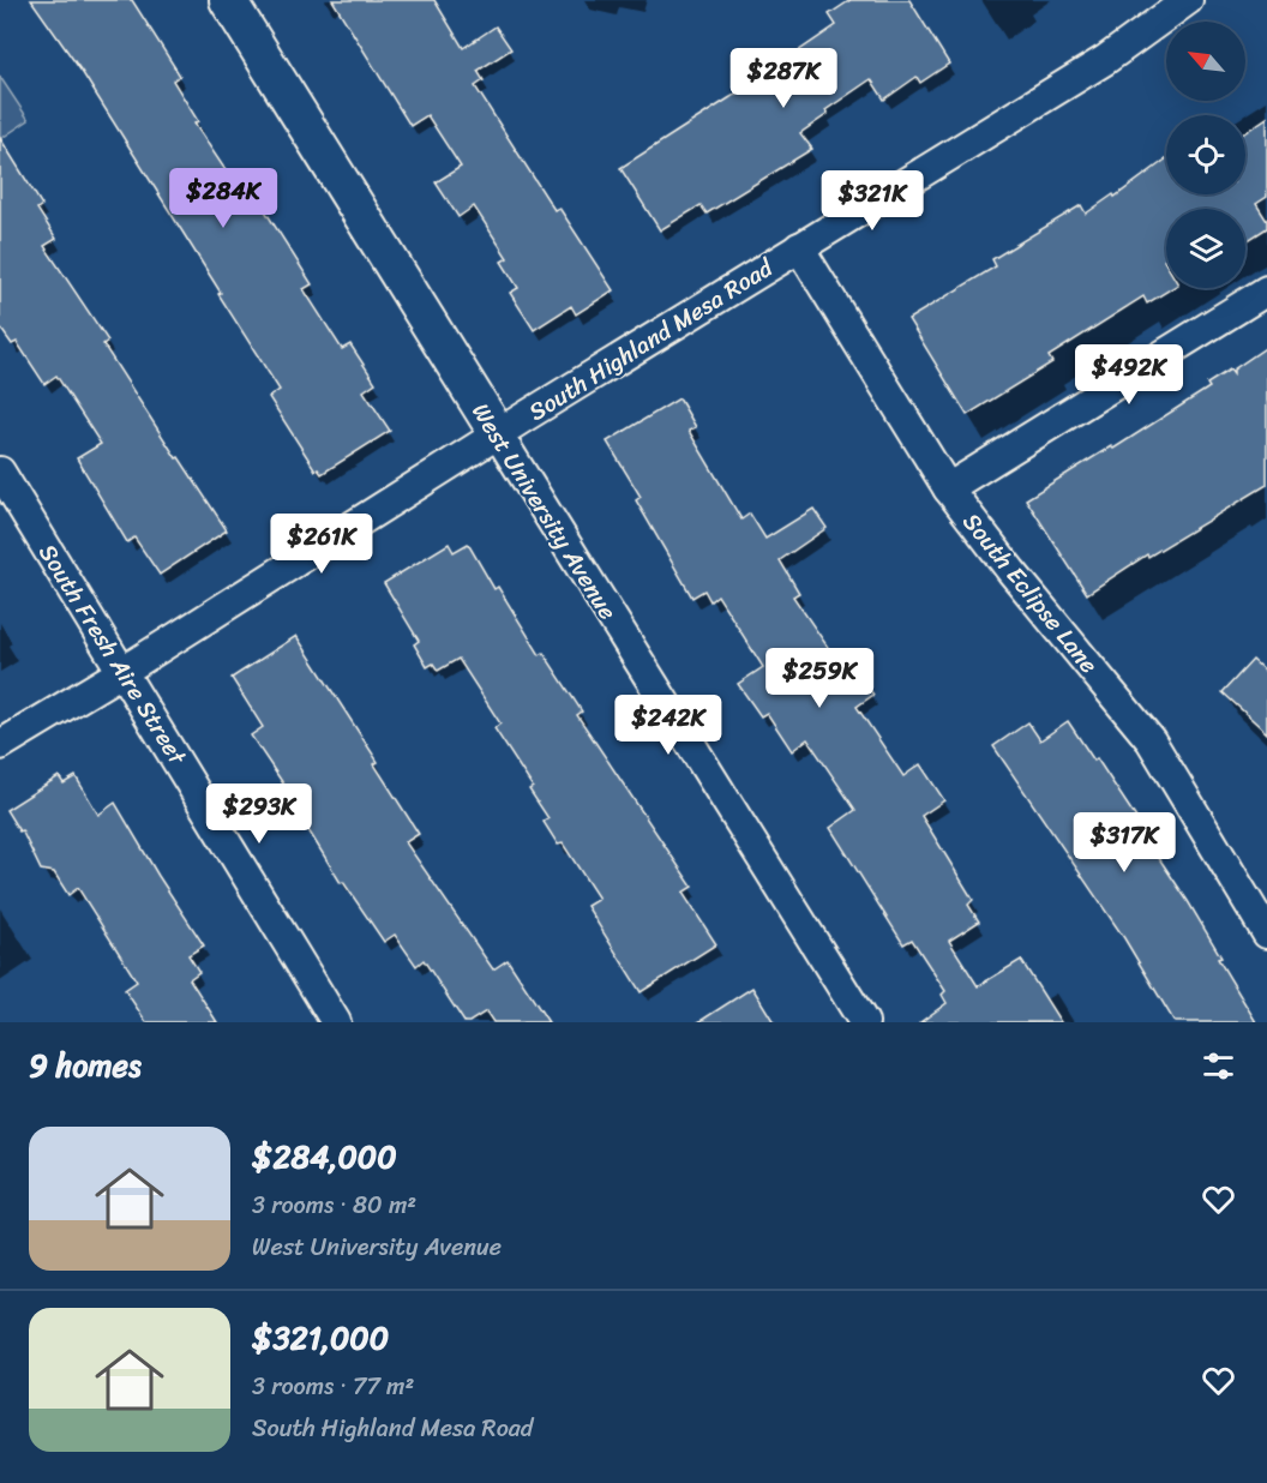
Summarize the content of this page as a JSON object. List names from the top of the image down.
{
  "streets": {
    "street": [
      "South Highland Mesa Road",
      "West University Avenue",
      "South Eclipse Lane",
      "South Fresh Aire Street"
    ]
  },
  "crossings": [
    ["South Highland Mesa Road", "West University Avenue"],
    ["South Highland Mesa Road", "South Eclipse Lane"],
    ["South Highland Mesa Road", "South Fresh Aire Street"]
  ],
  "north": "top left",
  "page": {
    "price": [
      "$287K",
      "$284K",
      "$321K",
      "$492K",
      "$261K",
      "$259K",
      "$242K",
      "$293K",
      "$317K"
    ],
    "heading": "9 homes",
    "list": [
      {
        "name": "$284,000",
        "note": "3 rooms · 80 m² · West University Avenue"
      },
      {
        "name": "$321,000",
        "note": "3 rooms · 77 m² · South Highland Mesa Road"
      }
    ]
  }
}
